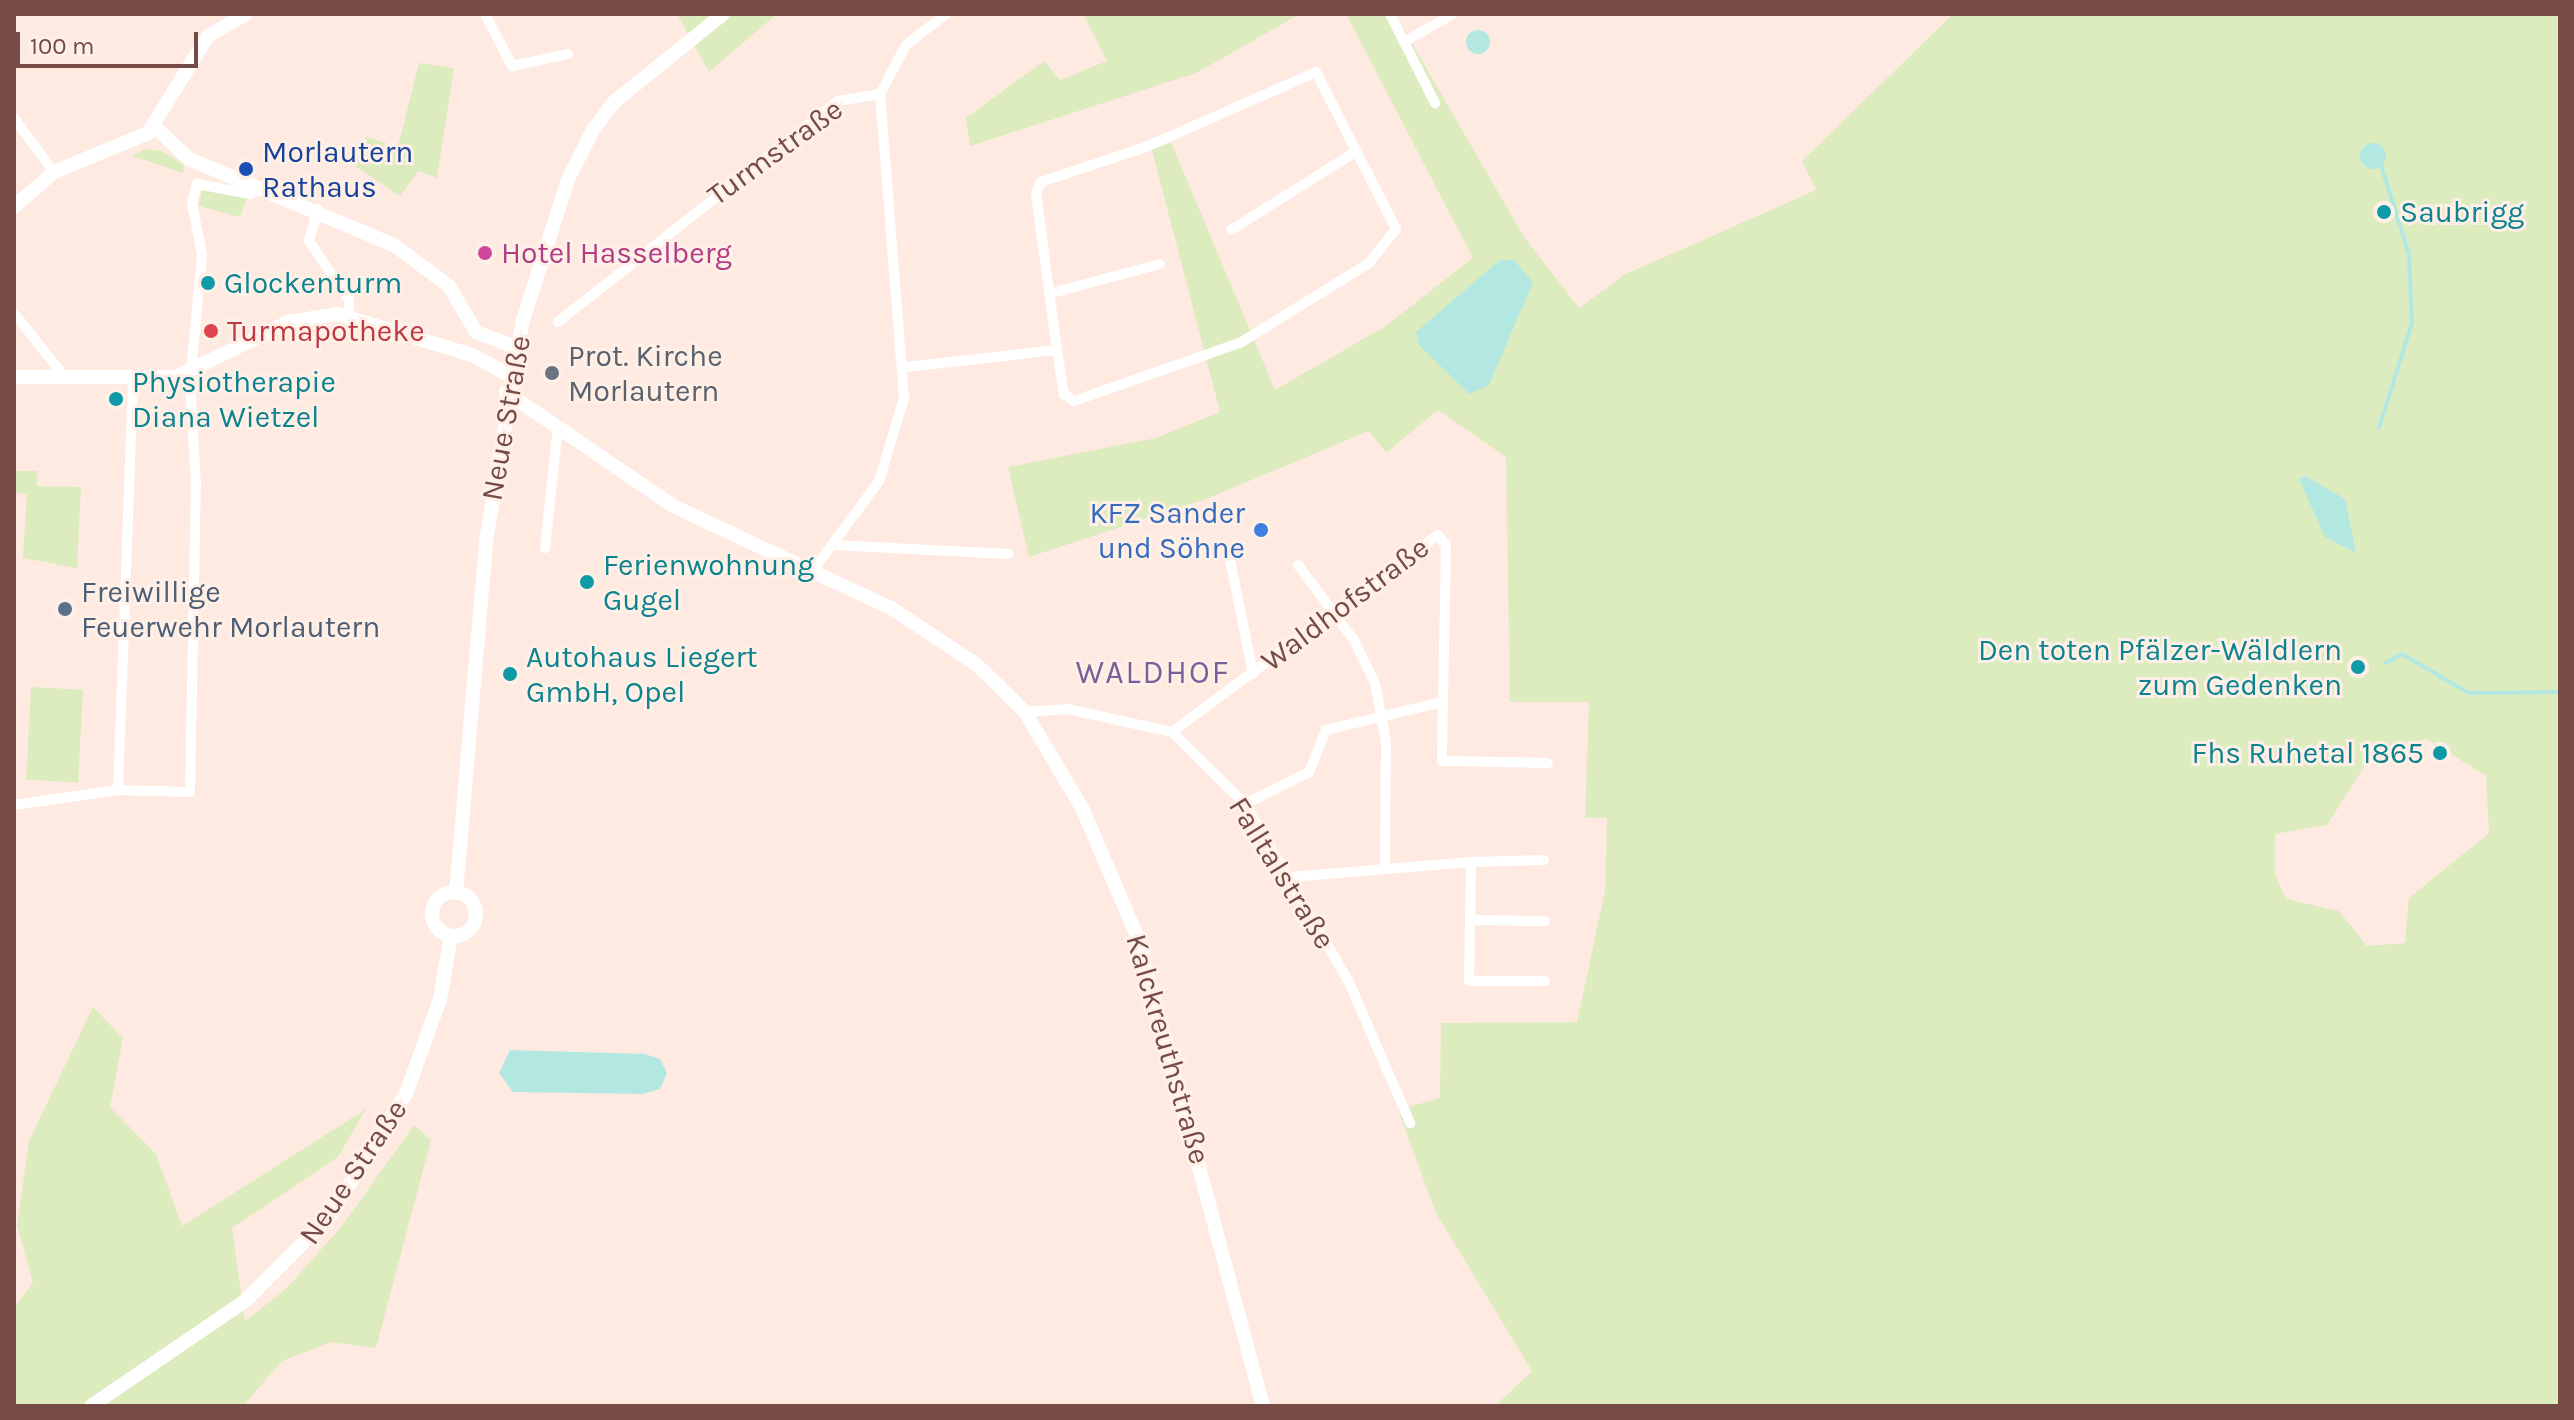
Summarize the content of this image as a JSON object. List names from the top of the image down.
{
  "streets": {
    "street": [
      "Turmstraße",
      "Neue Straße",
      "Waldhofstraße",
      "Falltalstraße",
      "Kalckreuthstraße"
    ]
  },
  "crossings": [
    ["Neue Straße", "Kalckreuthstraße"],
    ["Waldhofstraße", "Falltalstraße"]
  ],
  "districts": ["WALDHOF"],
  "places": [
    "Morlautern Rathaus",
    "Saubrigg",
    "Hotel Hasselberg",
    "Glockenturm",
    "Turmapotheke",
    "Prot. Kirche Morlautern",
    "Physiotherapie Diana Wietzel",
    "KFZ Sander und Söhne",
    "Ferienwohnung Gugel",
    "Freiwillige Feuerwehr Morlautern",
    "Den toten Pfälzer-Wäldlern zum Gedenken",
    "Autohaus Liegert GmbH, Opel",
    "Fhs Ruhetal 1865"
  ],
  "scale_bar": "100 m"
}
